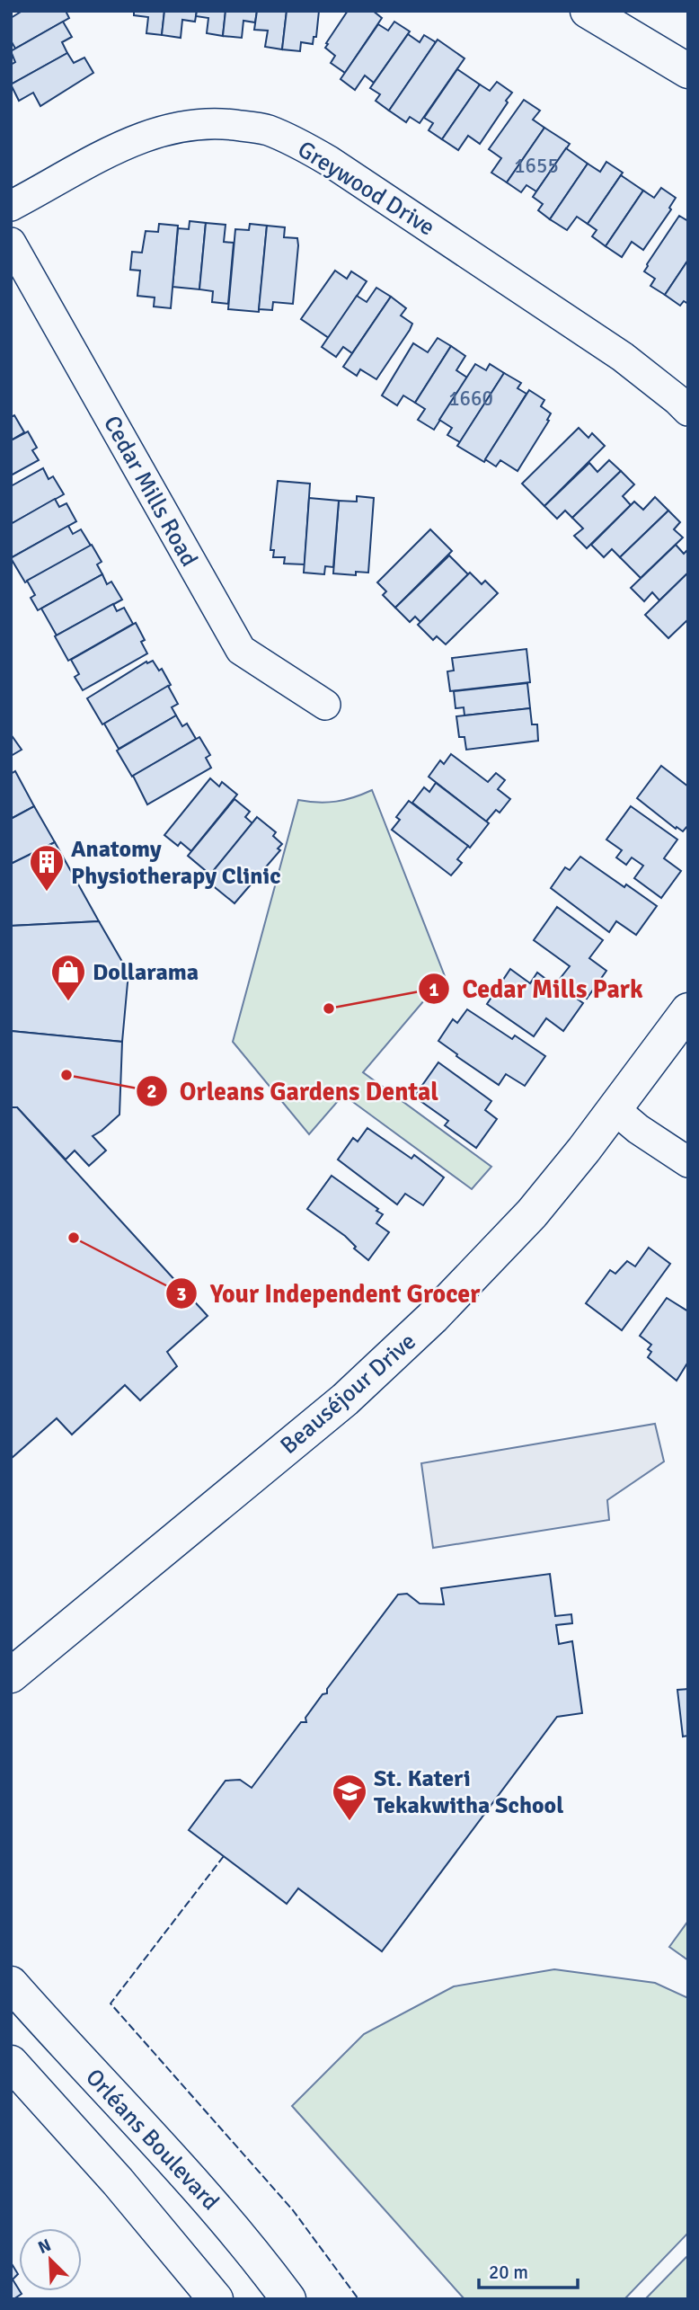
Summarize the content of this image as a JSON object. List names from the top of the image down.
{
  "streets": {
    "street": [
      "Greywood Drive",
      "Cedar Mills Road",
      "Beauséjour Drive",
      "Orléans Boulevard"
    ]
  },
  "places": {
    "building": ["Anatomy Physiotherapy Clinic"],
    "shop": ["Dollarama"],
    "other": ["Cedar Mills Park", "Orleans Gardens Dental", "Your Independent Grocer"],
    "school or university": ["St. Kateri Tekakwitha School"]
  },
  "house_numbers": ["1655", "1660"],
  "scale_bar": "20 m",
  "north": "top left"
}
